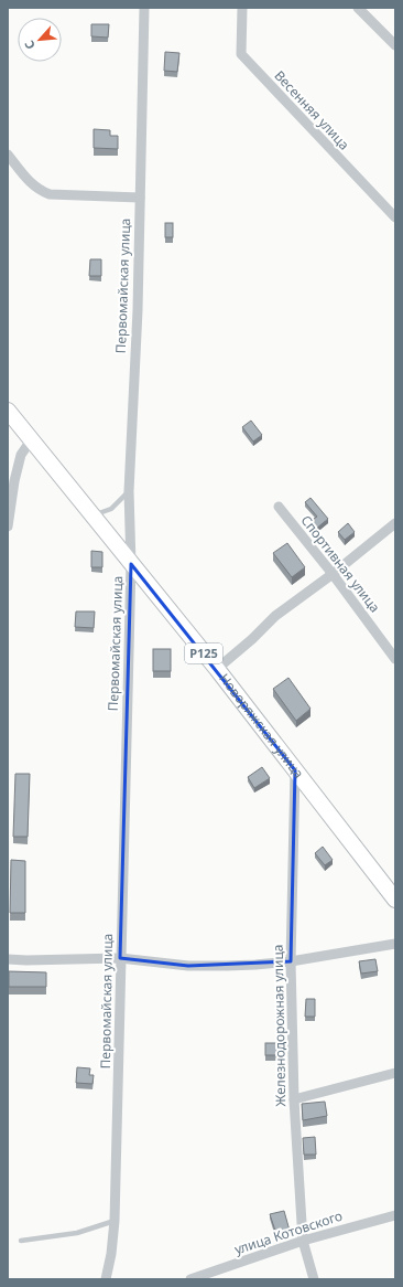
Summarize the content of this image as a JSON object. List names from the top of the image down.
{
  "streets": {
    "main road": ["Р125", "Новоряжская улица"],
    "street": [
      "Весенняя улица",
      "Первомайская улица",
      "Спортивная улица",
      "Железнодорожная улица",
      "улица Котовского"
    ]
  },
  "crossings": [
    ["Первомайская улица", "Новоряжская улица"],
    ["Новоряжская улица", "Железнодорожная улица"],
    ["Железнодорожная улица", "улица Котовского"]
  ],
  "north": "bottom left"
}
